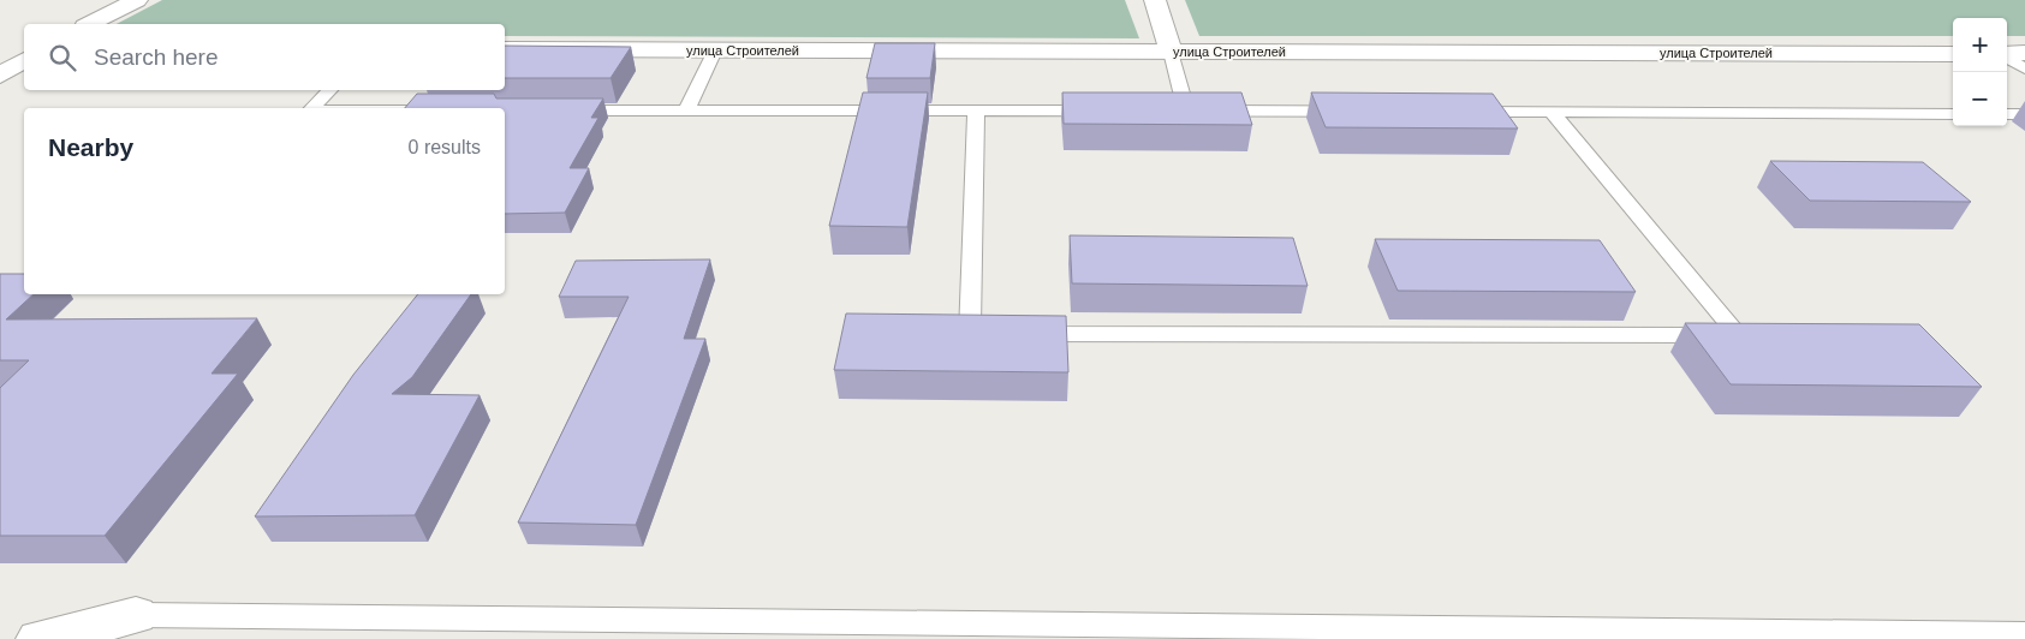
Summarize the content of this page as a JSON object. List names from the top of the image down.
{
  "streets": {
    "street": ["улица Строителей"]
  },
  "page": {
    "map_buttons": ["+", "−"],
    "search": "Search here",
    "heading": ["Nearby", "0 results"]
  }
}
